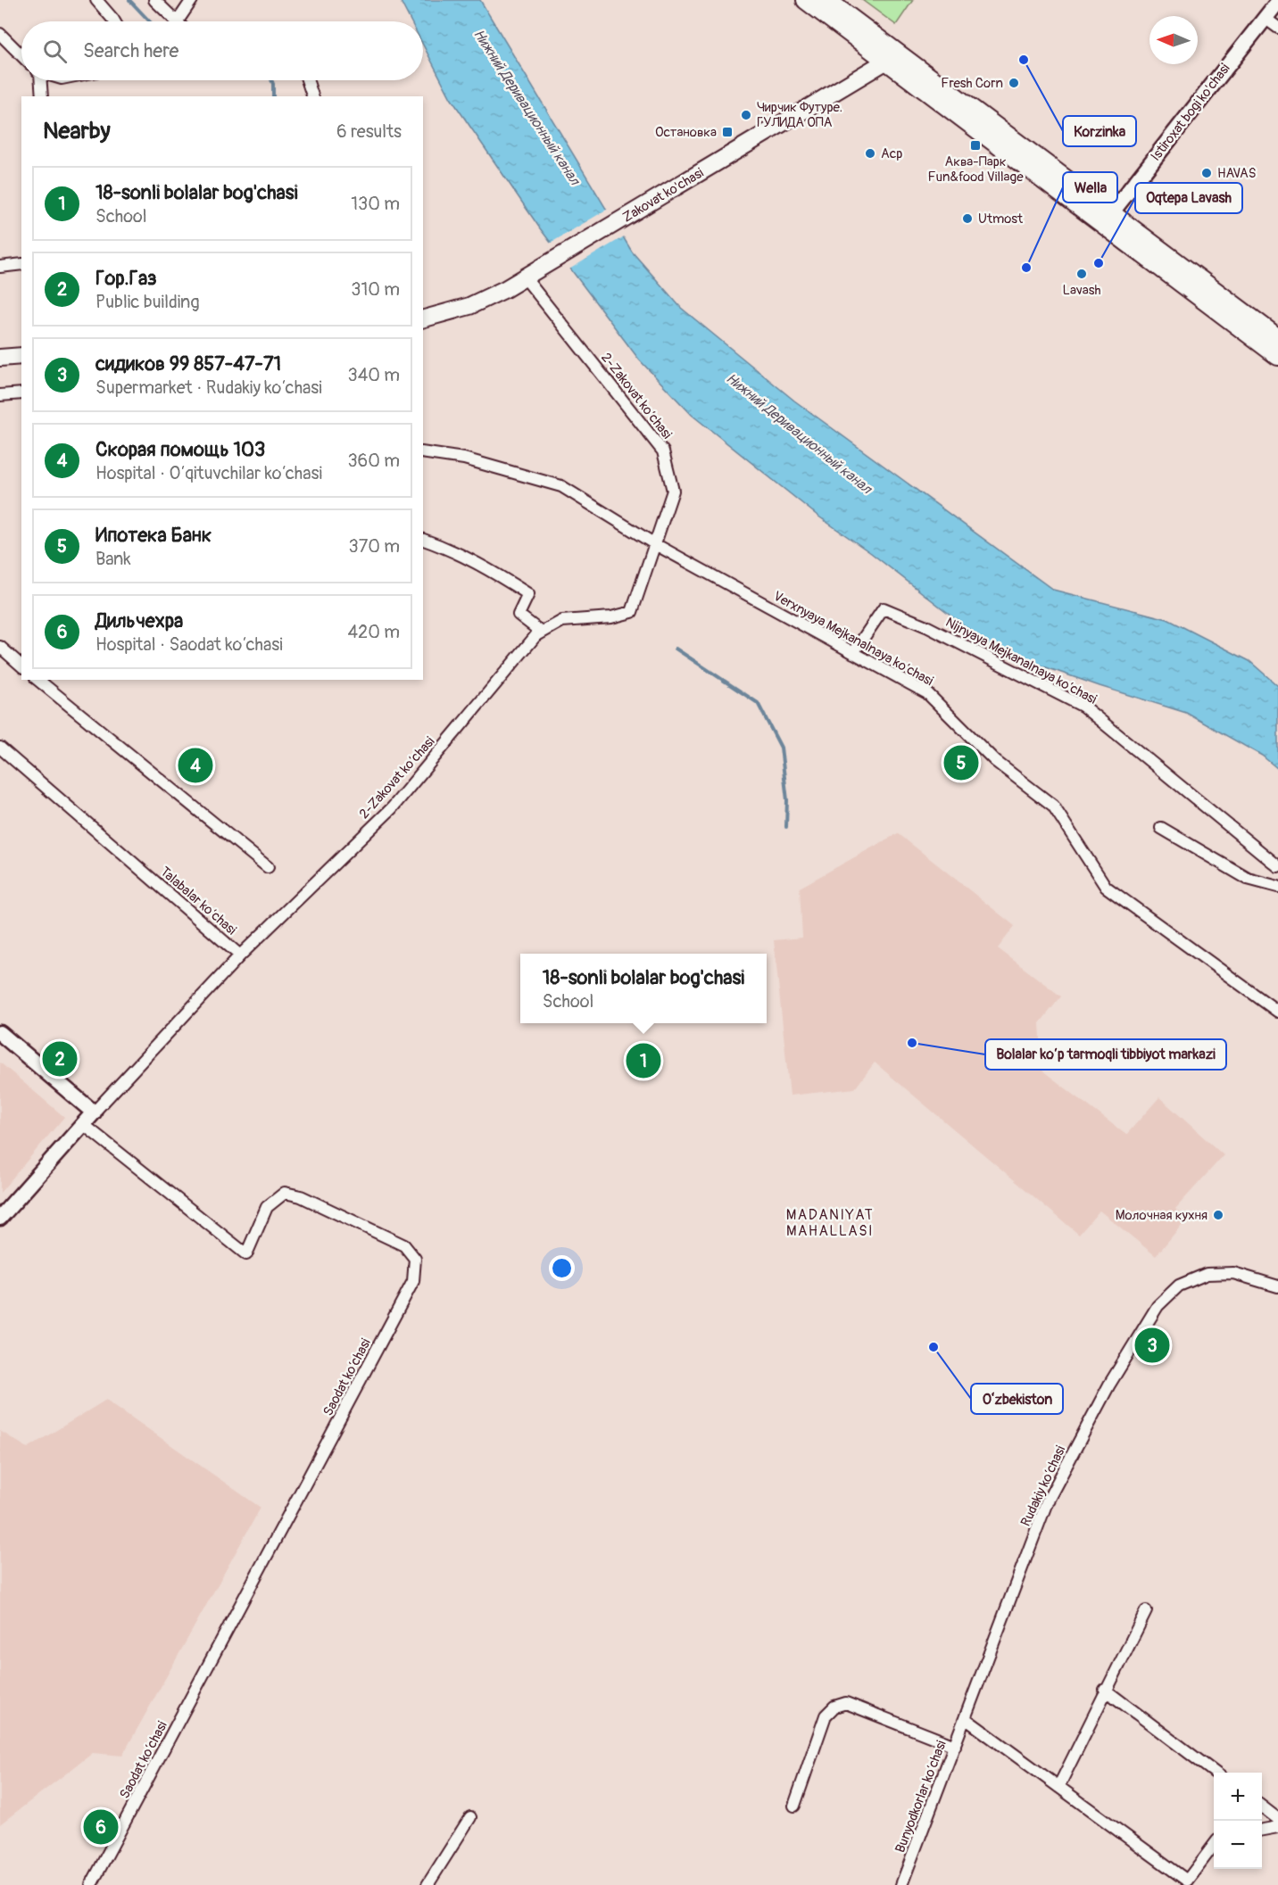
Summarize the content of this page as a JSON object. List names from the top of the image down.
{
  "streets": {
    "main road": ["Zakovat ko'chasi"],
    "street": [
      "Istiroxat bogi ko'chasi",
      "2-Zakovat ko‘chasi",
      "Verxnyaya Mejkanalnaya ko‘chasi",
      "Nijnyaya Mejkanalnaya ko‘chasi",
      "Talabalar ko‘chasi",
      "Saodat ko‘chasi",
      "Rudakiy ko‘chasi",
      "Bunyodkorlar ko‘chasi"
    ]
  },
  "crossings": [
    ["Zakovat ko'chasi", "2-Zakovat ko‘chasi"],
    ["2-Zakovat ko‘chasi", "Verxnyaya Mejkanalnaya ko‘chasi"],
    ["2-Zakovat ko‘chasi", "Talabalar ko‘chasi"],
    ["Verxnyaya Mejkanalnaya ko‘chasi", "Nijnyaya Mejkanalnaya ko‘chasi"],
    ["Rudakiy ko‘chasi", "Bunyodkorlar ko‘chasi"]
  ],
  "districts": ["MADANIYAT MAHALLASI"],
  "water": ["Нижний Деривационный канал"],
  "places": {
    "other": [
      "Korzinka",
      "Fresh Corn",
      "Чирчик Футуре. ГУЛИДА ОПА",
      "Аср",
      "HAVAS",
      "Utmost",
      "Oqtepa Lavash",
      "Wella",
      "Lavash",
      "Bolalar ko‘p tarmoqli tibbiyot markazi",
      "Молочная кухня",
      "Oʻzbekiston"
    ],
    "transit": ["Остановка", "Аква-Парк Fun&food Village"]
  },
  "north": "left",
  "page": {
    "search": "Search here",
    "heading": ["Nearby", "6 results"],
    "list": [
      {
        "mark": "1",
        "name": "18-sonli bolalar bog'chasi",
        "note": "School",
        "value": "130 m"
      },
      {
        "mark": "2",
        "name": "Гор.Газ",
        "note": "Public building",
        "value": "310 m"
      },
      {
        "mark": "3",
        "name": "сидиков 99 857-47-71",
        "note": "Supermarket · Rudakiy ko‘chasi",
        "value": "340 m"
      },
      {
        "mark": "4",
        "name": "Скорая помощь 103",
        "note": "Hospital · O‘qituvchilar ko‘chasi",
        "value": "360 m"
      },
      {
        "mark": "5",
        "name": "Ипотека Банк",
        "note": "Bank",
        "value": "370 m"
      },
      {
        "mark": "6",
        "name": "Дильчехра",
        "note": "Hospital · Saodat ko‘chasi",
        "value": "420 m"
      }
    ],
    "pins": [
      "5",
      "4",
      "2",
      "1",
      "3",
      "6"
    ],
    "popup": ["18-sonli bolalar bog'chasi", "School"],
    "map_buttons": ["+", "−"]
  }
}
